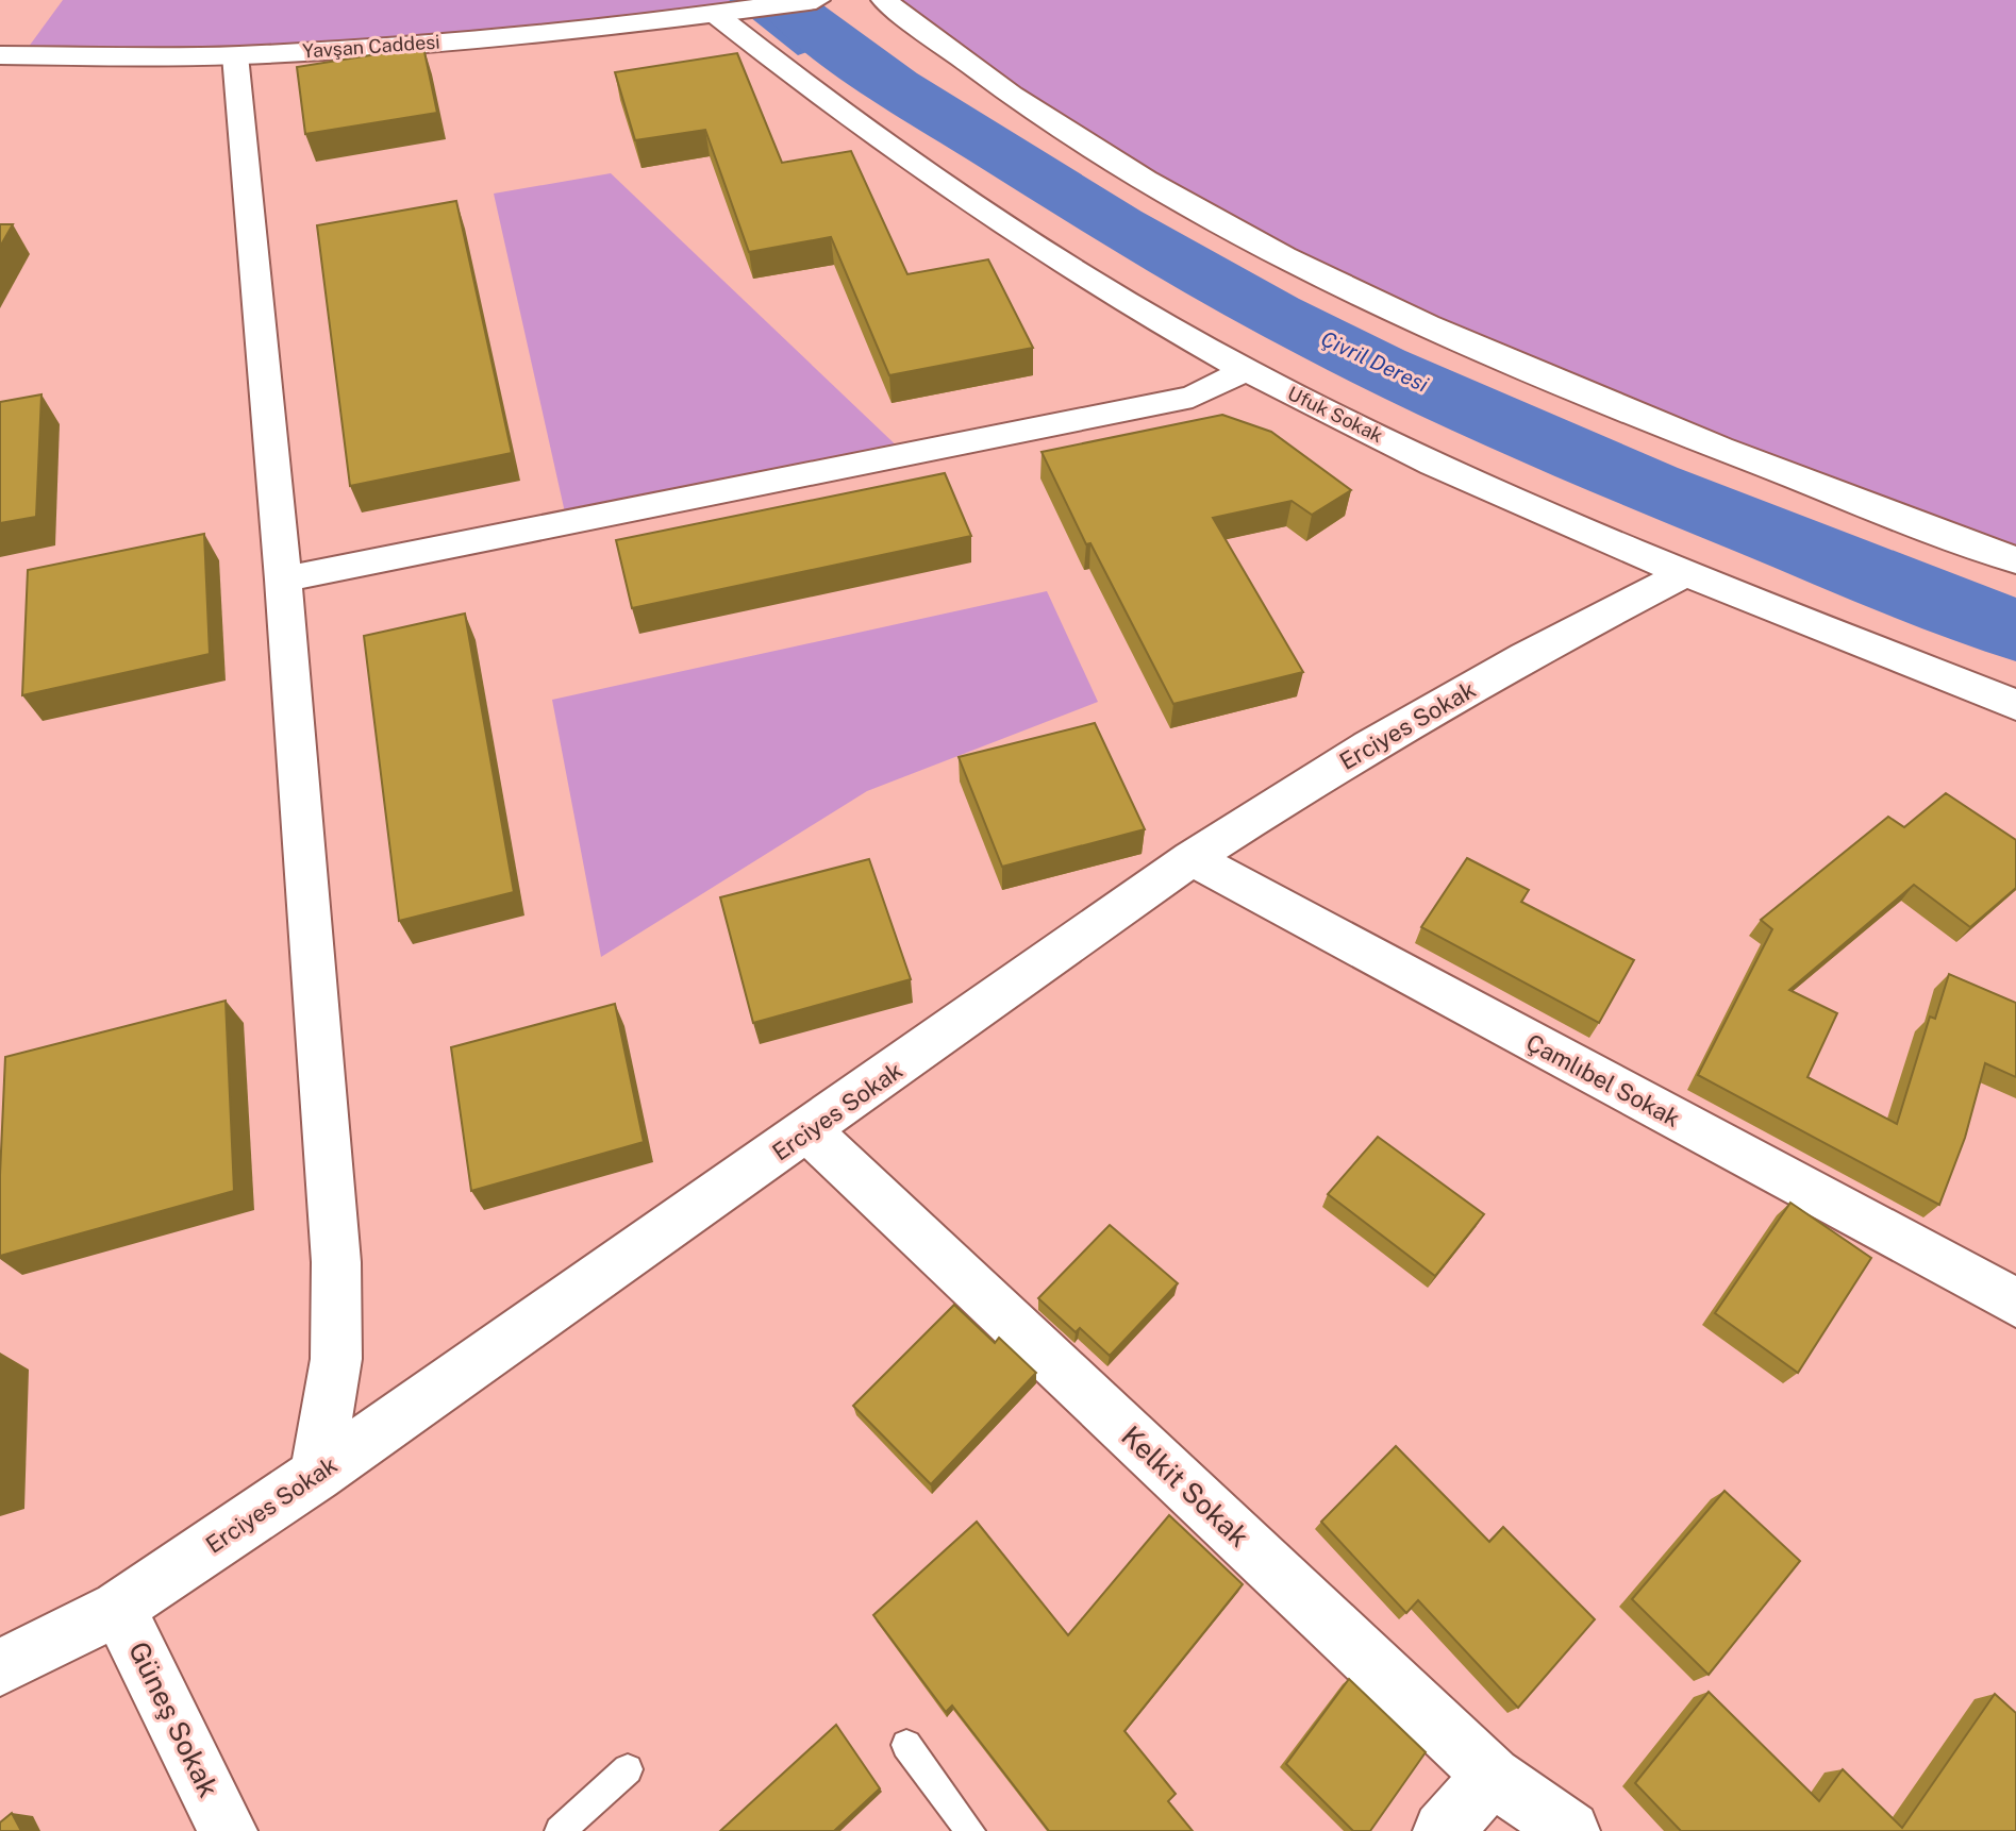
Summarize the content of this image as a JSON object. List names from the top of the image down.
{
  "streets": {
    "street": [
      "Yavşan Caddesi",
      "Ufuk Sokak",
      "Erciyes Sokak",
      "Çamlıbel Sokak",
      "Kelkit Sokak",
      "Güneş Sokak"
    ]
  },
  "crossings": [
    ["Yavşan Caddesi", "Ufuk Sokak"],
    ["Ufuk Sokak", "Erciyes Sokak"],
    ["Erciyes Sokak", "Çamlıbel Sokak"],
    ["Erciyes Sokak", "Kelkit Sokak"],
    ["Erciyes Sokak", "Güneş Sokak"]
  ],
  "water": ["Çivril Deresi"]
}
